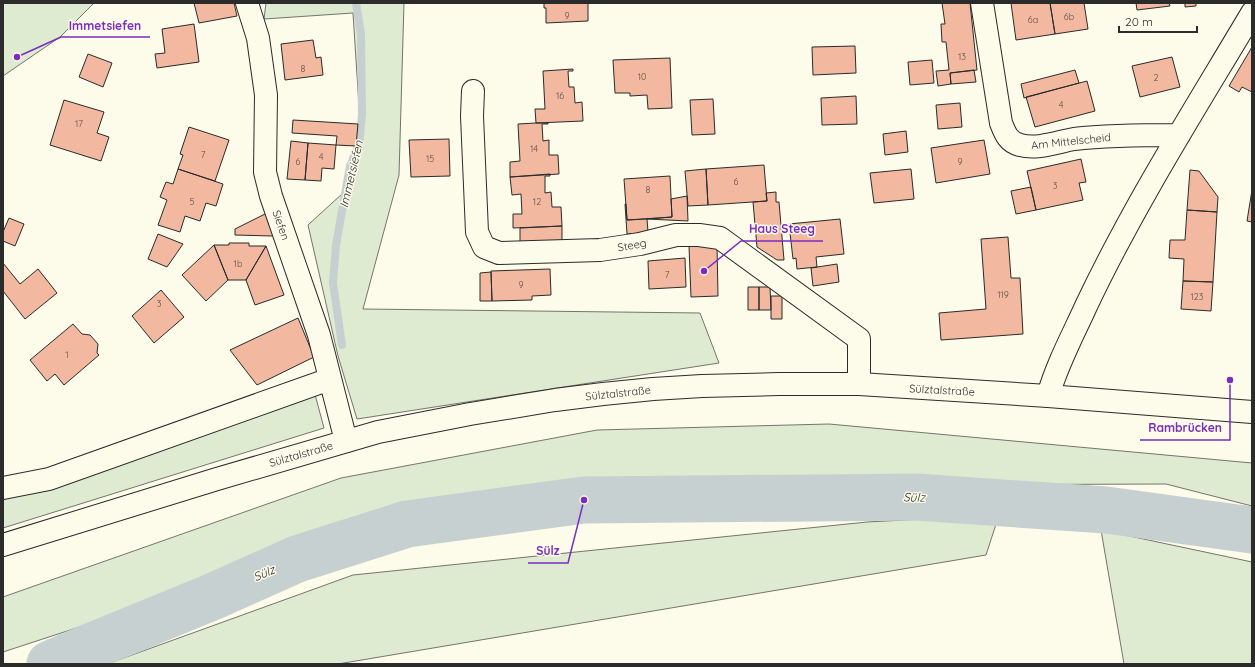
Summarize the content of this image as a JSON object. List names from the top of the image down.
{
  "streets": {
    "street": [
      "Am Mittelscheid",
      "Siefen",
      "Steeg",
      "Sülztalstraße"
    ]
  },
  "crossings": [
    ["Siefen", "Sülztalstraße"],
    ["Steeg", "Sülztalstraße"]
  ],
  "water": ["Immetsiefen", "Sülz"],
  "places": [
    "Immetsiefen",
    "Haus Steeg",
    "Rambrücken",
    "Sülz"
  ],
  "house_numbers": [
    "9",
    "6b",
    "6a",
    "13",
    "8",
    "10",
    "2",
    "16",
    "4",
    "17",
    "14",
    "7",
    "4",
    "15",
    "6",
    "9",
    "6",
    "3",
    "8",
    "5",
    "12",
    "1b",
    "7",
    "9",
    "119",
    "123",
    "3",
    "1"
  ],
  "scale_bar": "20 m"
}
